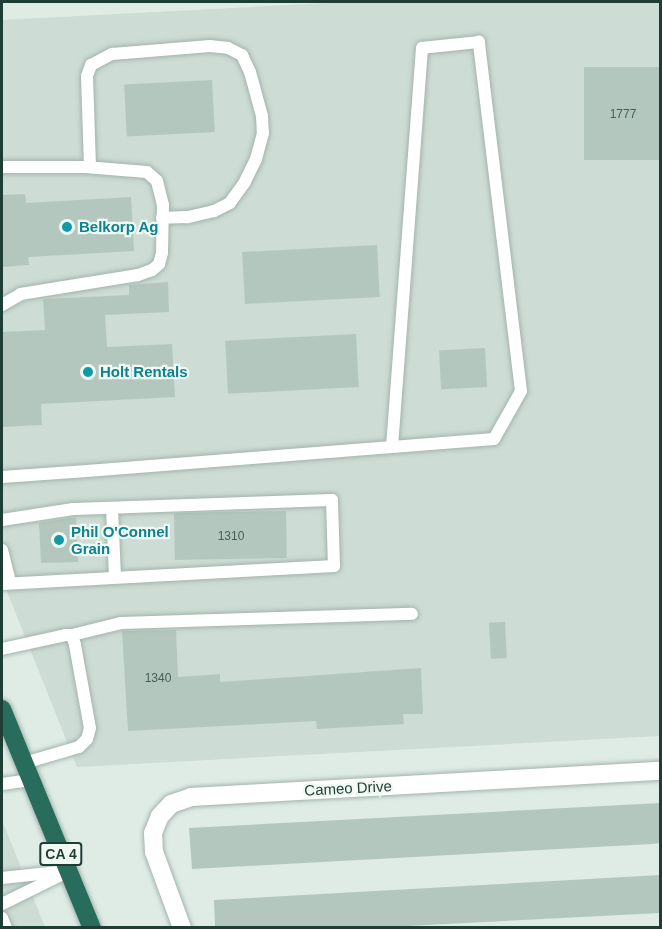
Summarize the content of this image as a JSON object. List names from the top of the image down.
{
  "streets": {
    "highway": ["CA 4"],
    "street": ["Cameo Drive"]
  },
  "places": ["Belkorp Ag", "Holt Rentals", "Phil O'Connel Grain"],
  "house_numbers": ["1777", "1310", "1340"]
}
